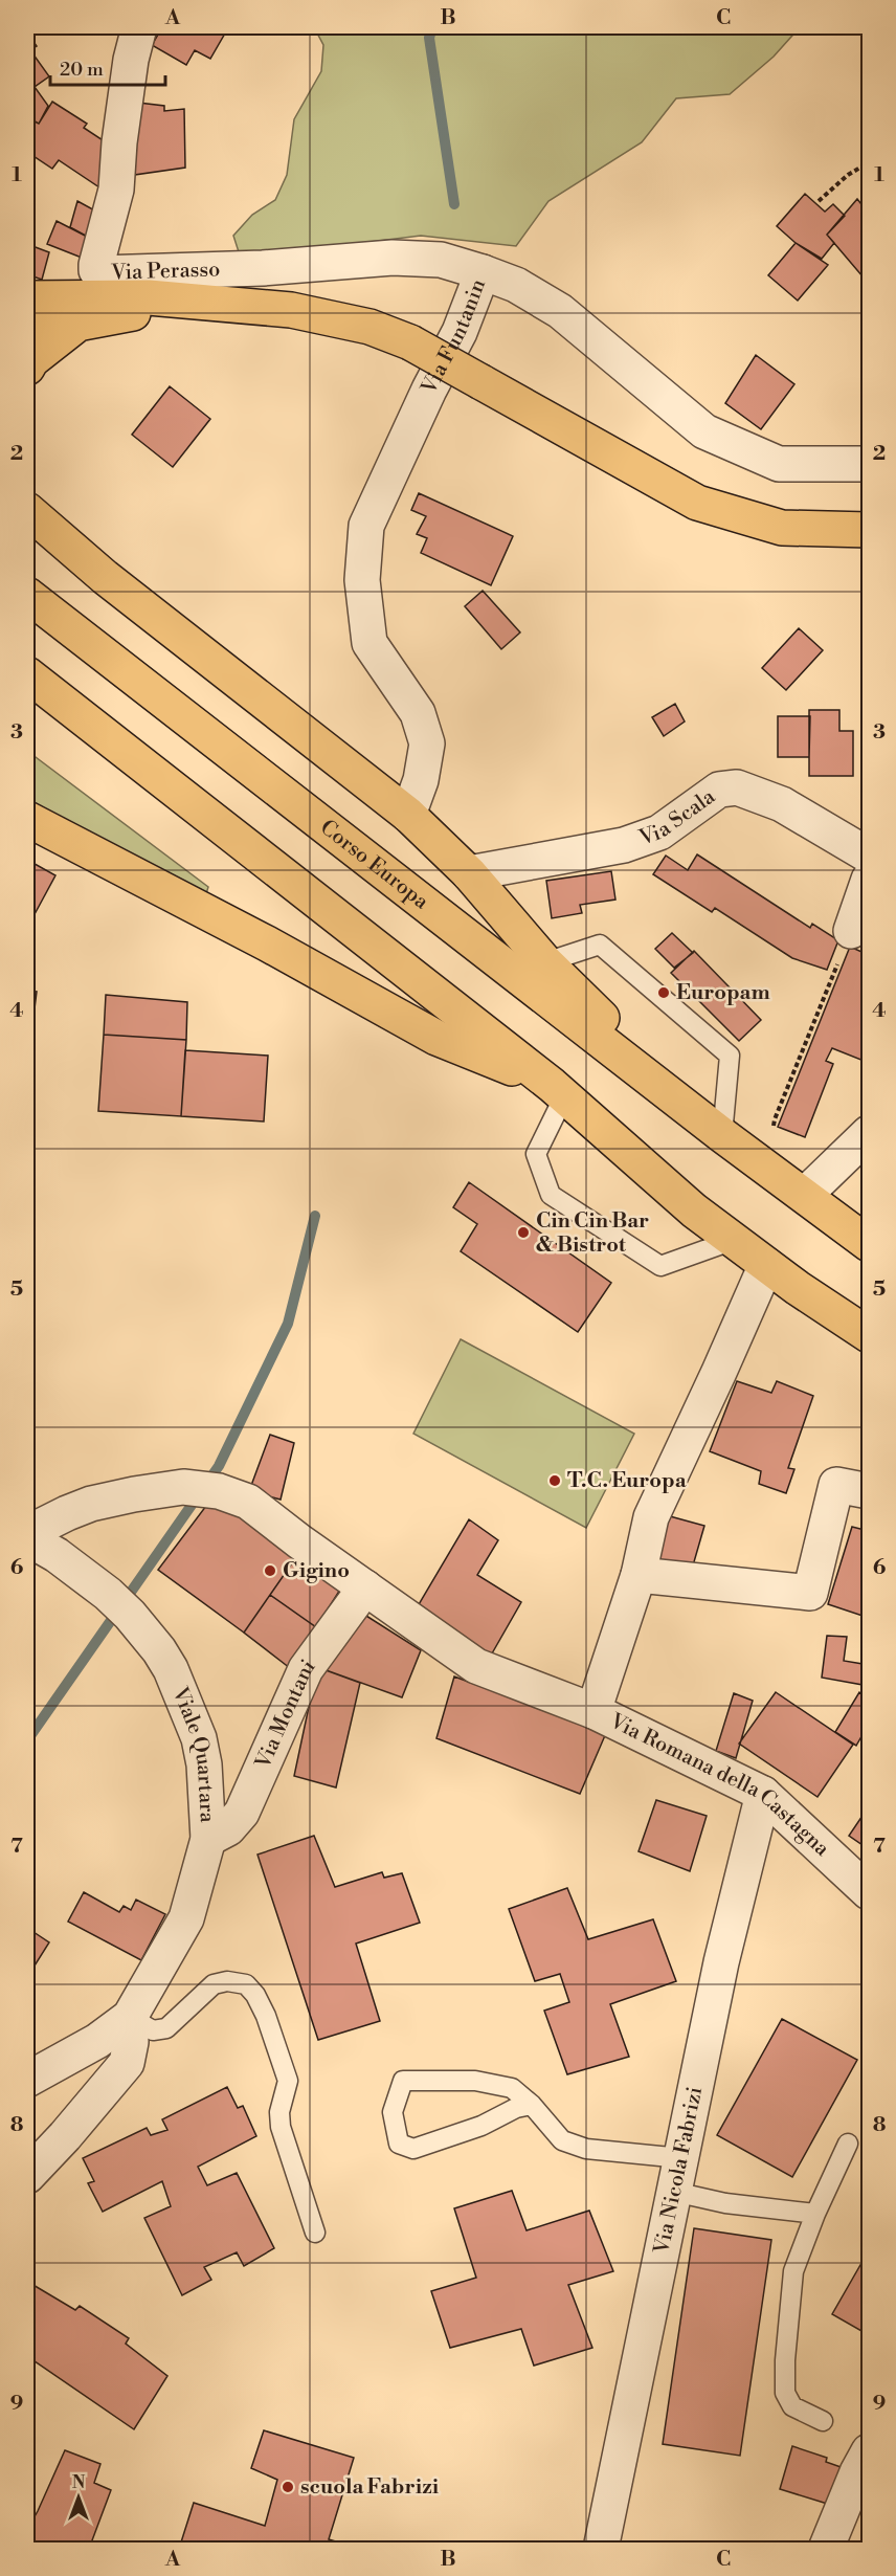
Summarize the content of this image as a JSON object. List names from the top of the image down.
{
  "streets": {
    "main road": ["Corso Europa"],
    "street": [
      "Via Perasso",
      "Via Funtanin",
      "Via Scala",
      "Via Montani",
      "Viale Quartara",
      "Via Romana della Castagna",
      "Via Nicola Fabrizi"
    ]
  },
  "crossings": [
    ["Via Perasso", "Via Funtanin"],
    ["Via Montani", "Viale Quartara"],
    ["Via Montani", "Via Romana della Castagna"],
    ["Viale Quartara", "Via Romana della Castagna"],
    ["Via Romana della Castagna", "Via Nicola Fabrizi"]
  ],
  "places": [
    "Europam",
    "Cin Cin Bar & Bistrot",
    "T.C. Europa",
    "Gigino",
    "scuola Fabrizi"
  ],
  "scale_bar": "20 m",
  "north": "top",
  "grid": {
    "columns": ["A", "B", "C"],
    "rows": [
      "1",
      "2",
      "3",
      "4",
      "5",
      "6",
      "7",
      "8",
      "9"
    ]
  }
}
